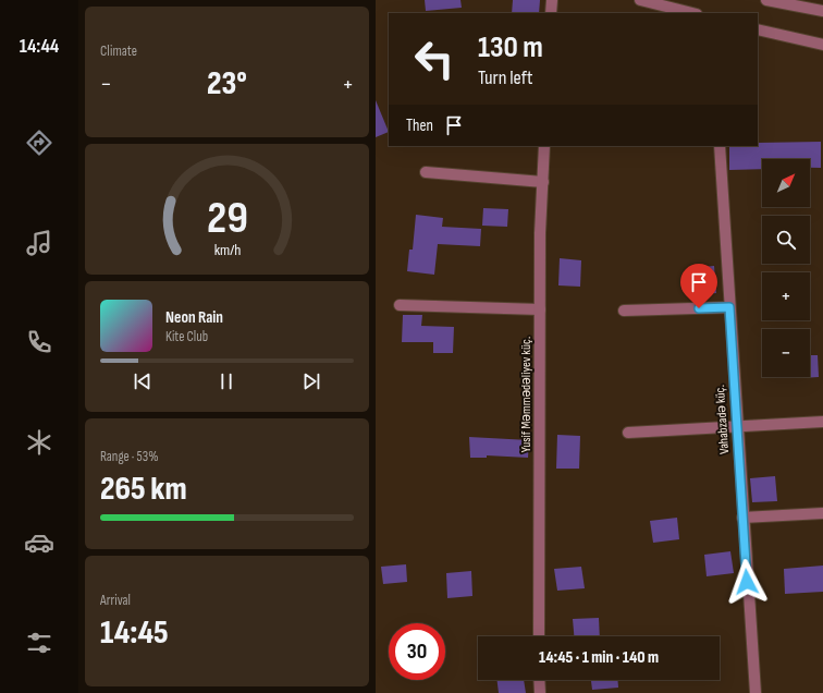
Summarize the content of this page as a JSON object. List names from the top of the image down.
{
  "streets": {
    "street": ["Yusif Məmmədəliyev küç.", "Vahabzadə küç."]
  },
  "north": "top right",
  "page": {
    "tabs": "14:44",
    "tile": [
      "Climate",
      ["Range · 53%", "265 km"],
      ["Arrival", "14:45"]
    ],
    "turn": ["130 m", "Turn left"],
    "heat": ["−", "23°", "+"],
    "then": "Then",
    "map_buttons": ["+", "−"],
    "song": ["Neon Rain", "Kite Club"],
    "limit": "30",
    "trip": "14:45 · 1 min · 140 m",
    "gauge": ["29", "km/h"]
  }
}
